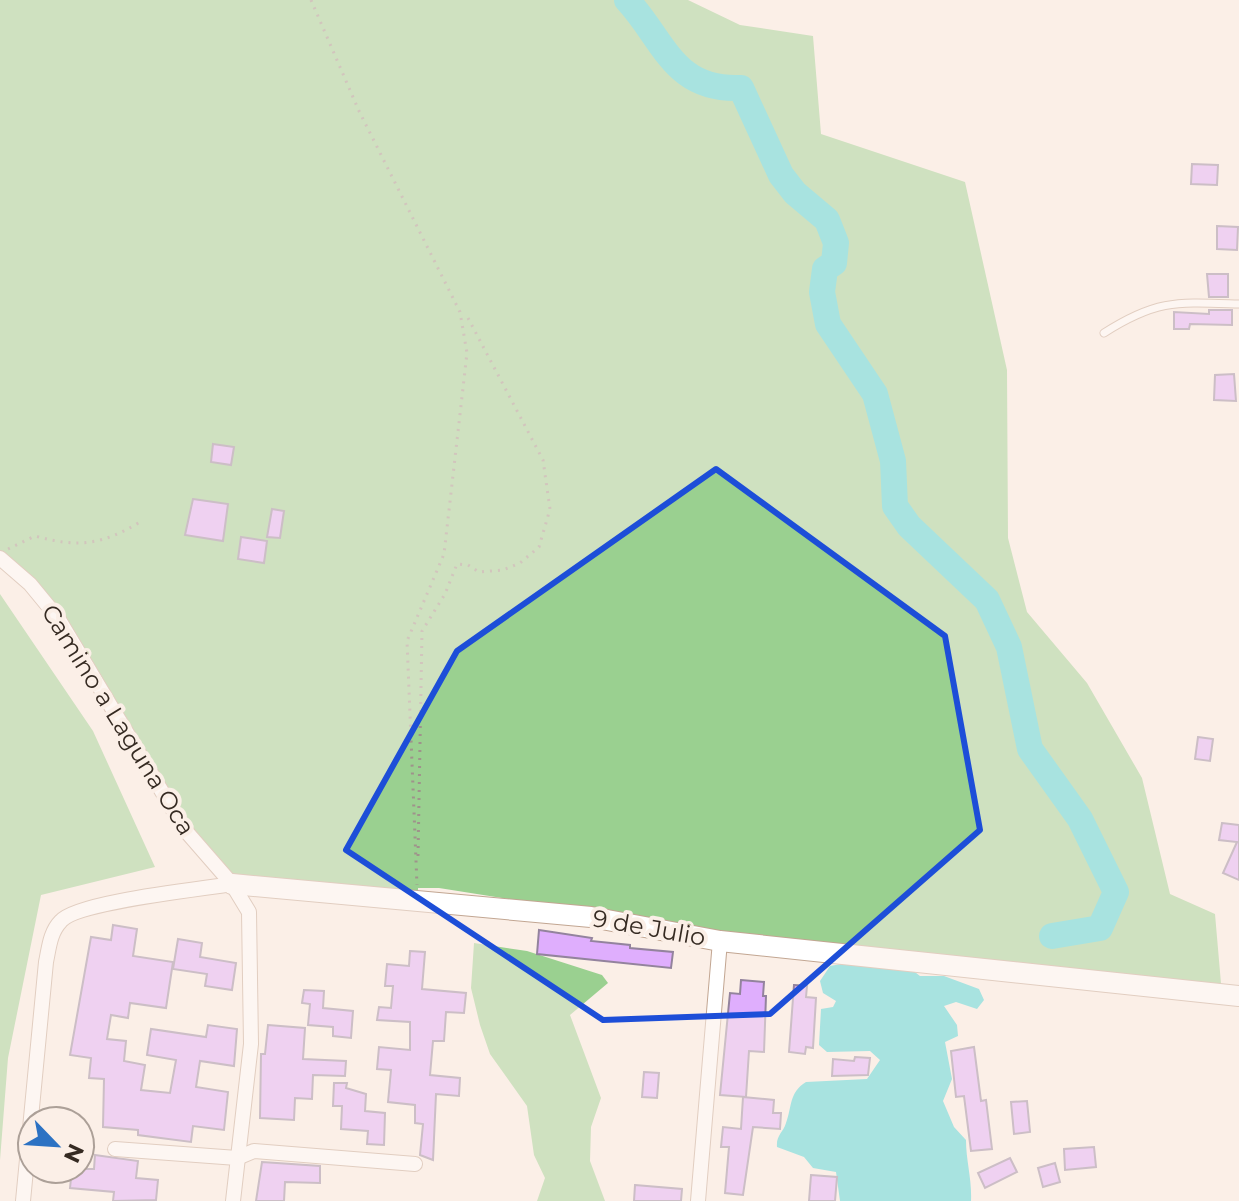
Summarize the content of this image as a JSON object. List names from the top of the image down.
{
  "streets": {
    "main road": ["9 de Julio"],
    "street": ["Camino a Laguna Oca"]
  },
  "crossings": [
    ["Camino a Laguna Oca", "9 de Julio"]
  ],
  "north": "bottom right"
}
